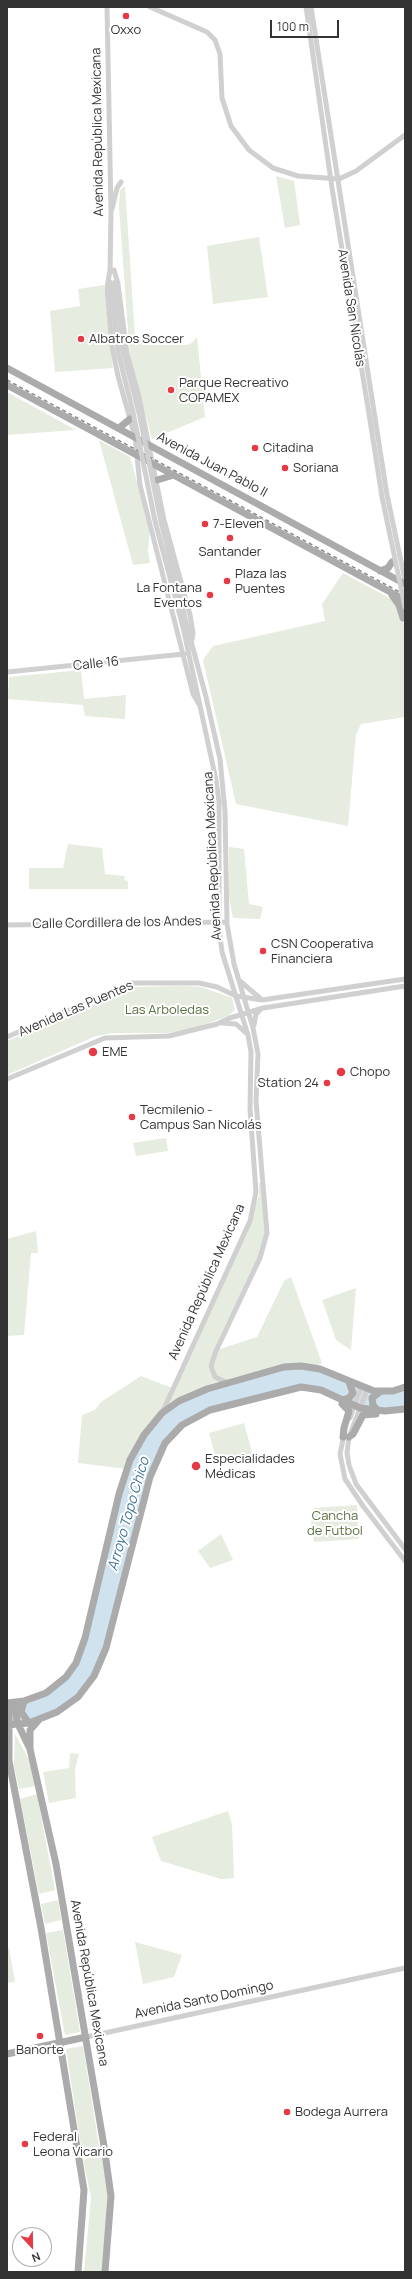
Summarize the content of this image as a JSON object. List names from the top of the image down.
{
  "streets": {
    "main road": ["Avenida República Mexicana", "Avenida Juan Pablo II", "Avenida Santo Domingo"],
    "street": [
      "Avenida San Nicolás",
      "Calle 16",
      "Calle Cordillera de los Andes",
      "Avenida Las Puentes"
    ]
  },
  "crossings": [
    ["Avenida República Mexicana", "Avenida Juan Pablo II"],
    ["Avenida República Mexicana", "Calle 16"],
    ["Avenida República Mexicana", "Calle Cordillera de los Andes"],
    ["Avenida República Mexicana", "Avenida Las Puentes"],
    ["Avenida República Mexicana", "Avenida Santo Domingo"]
  ],
  "water": ["Arroyo Topo Chico"],
  "parks": ["Las Arboledas", "Cancha de Futbol"],
  "places": [
    "Oxxo",
    "Albatros Soccer",
    "Parque Recreativo COPAMEX",
    "Citadina",
    "Soriana",
    "7-Eleven",
    "Santander",
    "Plaza las Puentes",
    "La Fontana Eventos",
    "CSN Cooperativa Financiera",
    "EME",
    "Chopo",
    "Station 24",
    "Tecmilenio - Campus San Nicolás",
    "Especialidades Médicas",
    "Banorte",
    "Bodega Aurrera",
    "Federal Leona Vicario"
  ],
  "scale_bar": "100 m",
  "north": "bottom"
}
